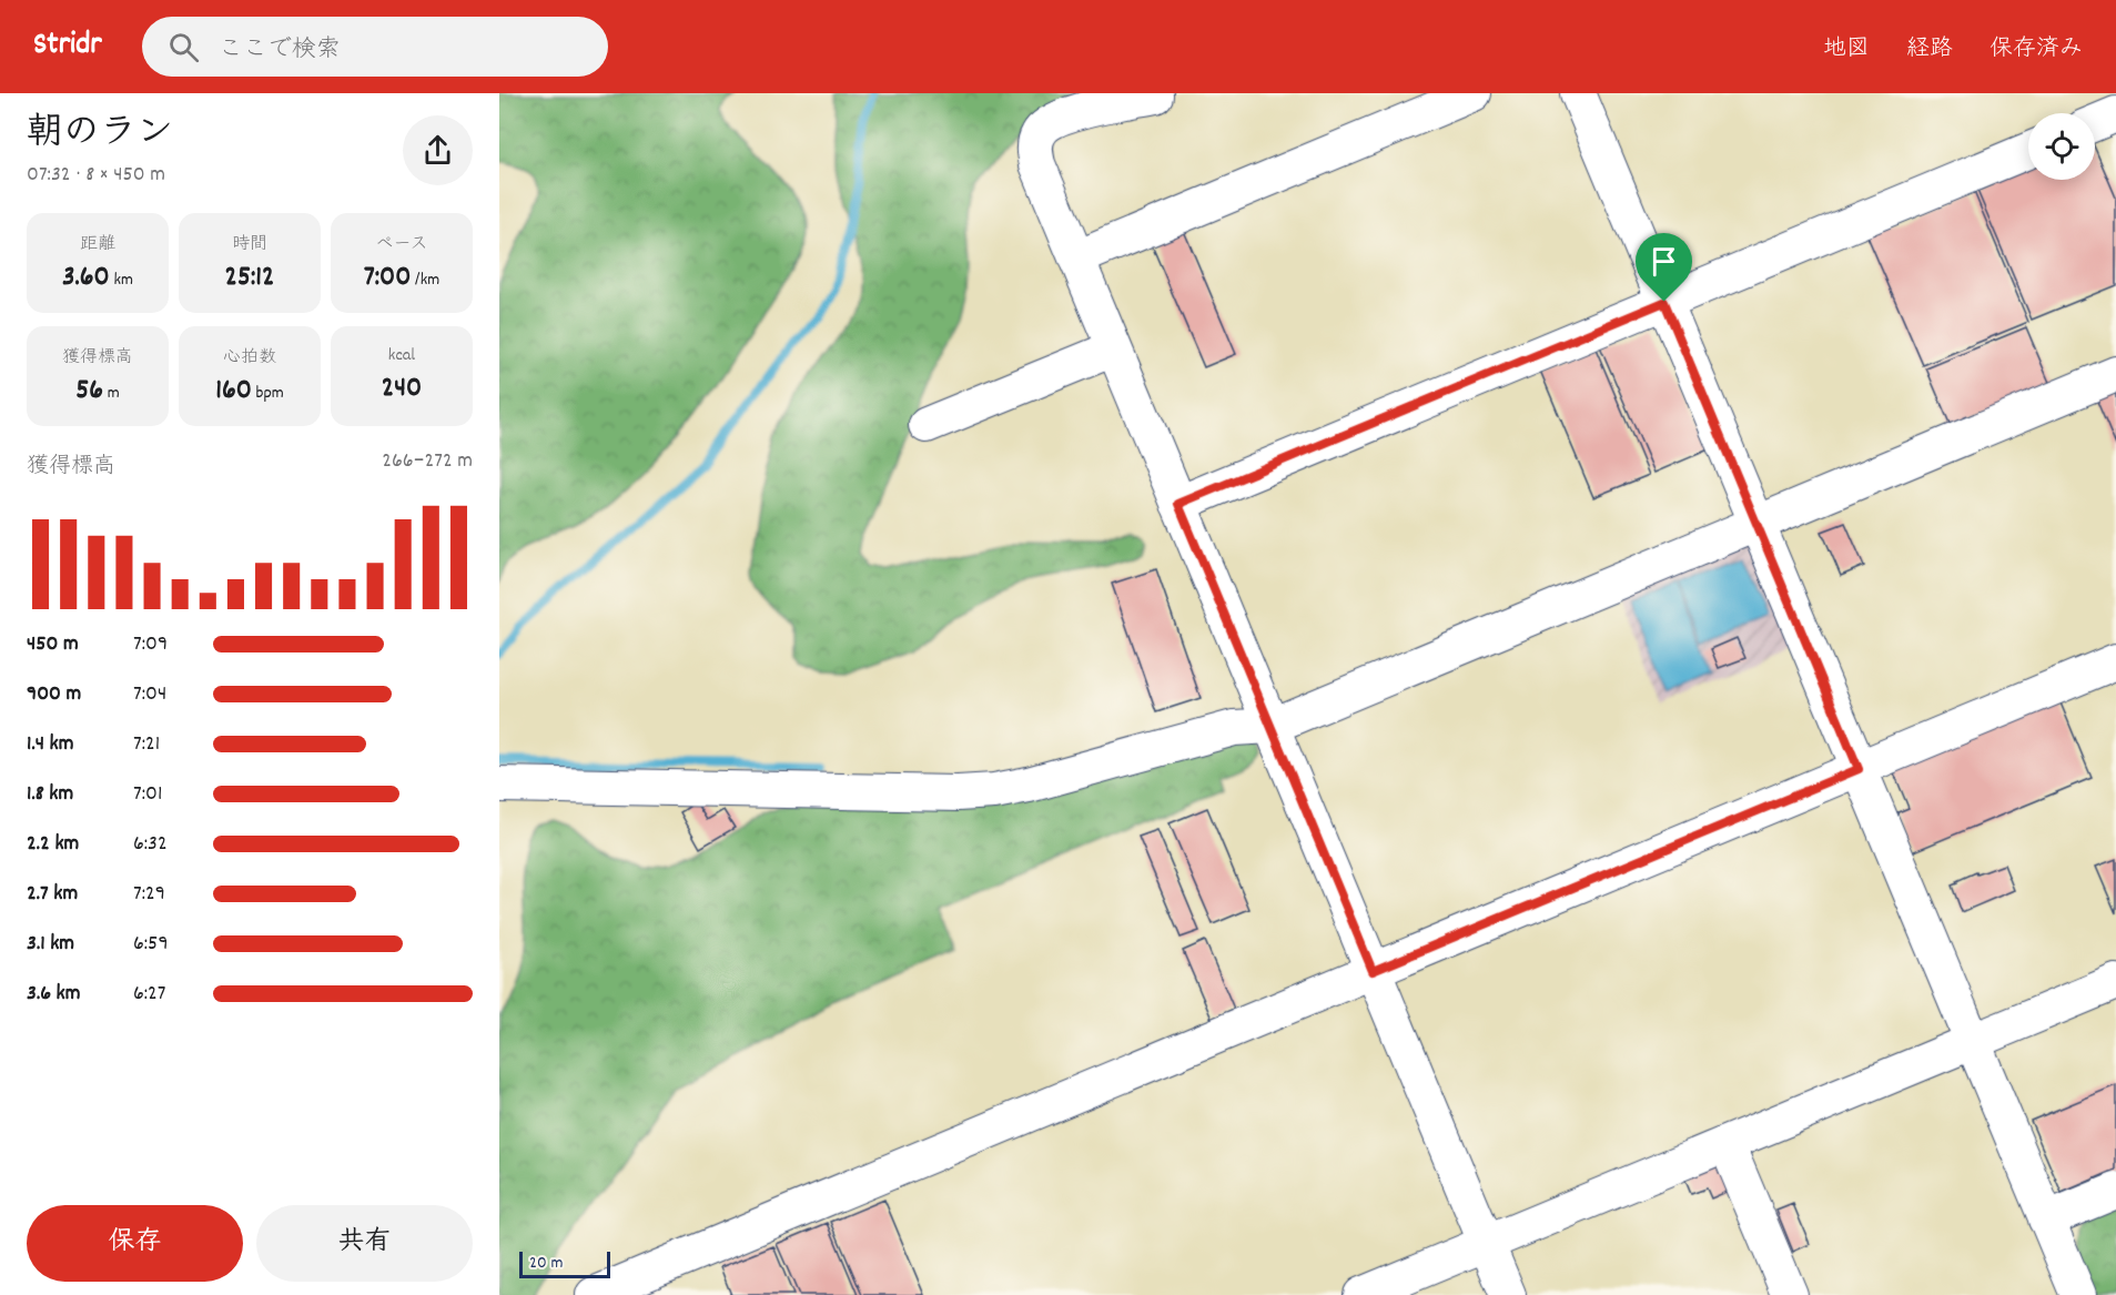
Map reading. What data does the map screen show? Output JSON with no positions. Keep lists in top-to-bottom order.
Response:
{
  "scale_bar": "20 m",
  "page": {
    "header": "Stridr",
    "search": "ここで検索",
    "nav": ["地図", "経路", "保存済み"],
    "heading": ["朝のラン", "07:32 · 8 × 450 m"],
    "stats": [
      ["距離", "3.60 km"],
      ["時間", "25:12"],
      ["ペース", "7:00 /km"],
      ["獲得標高", "56 m"],
      ["心拍数", "160 bpm"],
      ["kcal", "240"]
    ],
    "chart": ["獲得標高", "266–272 m"],
    "list": [
      {
        "name": "450 m",
        "note": "7:09"
      },
      {
        "name": "900 m",
        "note": "7:04"
      },
      {
        "name": "1.4 km",
        "note": "7:21"
      },
      {
        "name": "1.8 km",
        "note": "7:01"
      },
      {
        "name": "2.2 km",
        "note": "6:32"
      },
      {
        "name": "2.7 km",
        "note": "7:29"
      },
      {
        "name": "3.1 km",
        "note": "6:59"
      },
      {
        "name": "3.6 km",
        "note": "6:27"
      }
    ],
    "buttons": ["保存", "共有"],
    "scale": "20 m"
  }
}
